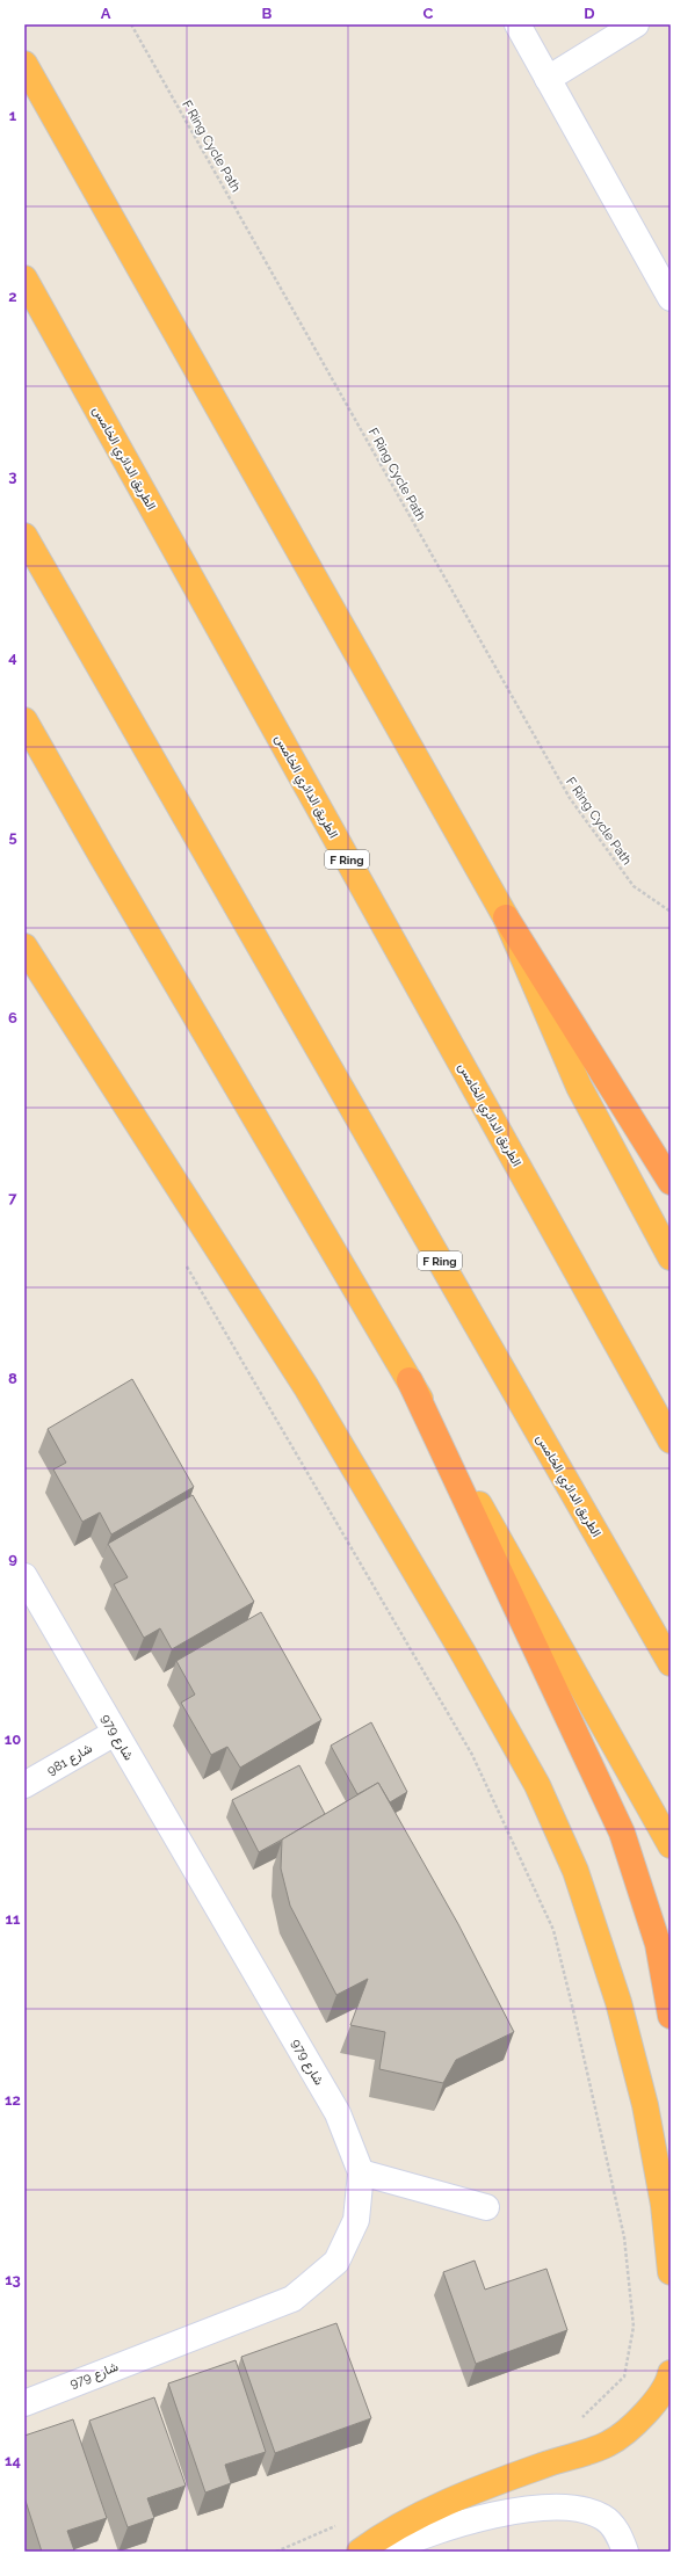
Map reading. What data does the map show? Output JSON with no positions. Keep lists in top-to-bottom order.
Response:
{
  "streets": {
    "highway": ["الطريق الدائري الخامس", "F Ring"],
    "street": ["شارع 979", "شارع 981"],
    "path": ["F Ring Cycle Path"]
  },
  "crossings": [
    ["شارع 979", "شارع 981"]
  ],
  "grid": {
    "columns": [
      "A",
      "B",
      "C",
      "D"
    ],
    "rows": [
      "1",
      "2",
      "3",
      "4",
      "5",
      "6",
      "7",
      "8",
      "9",
      "10",
      "11",
      "12",
      "13",
      "14"
    ]
  }
}
